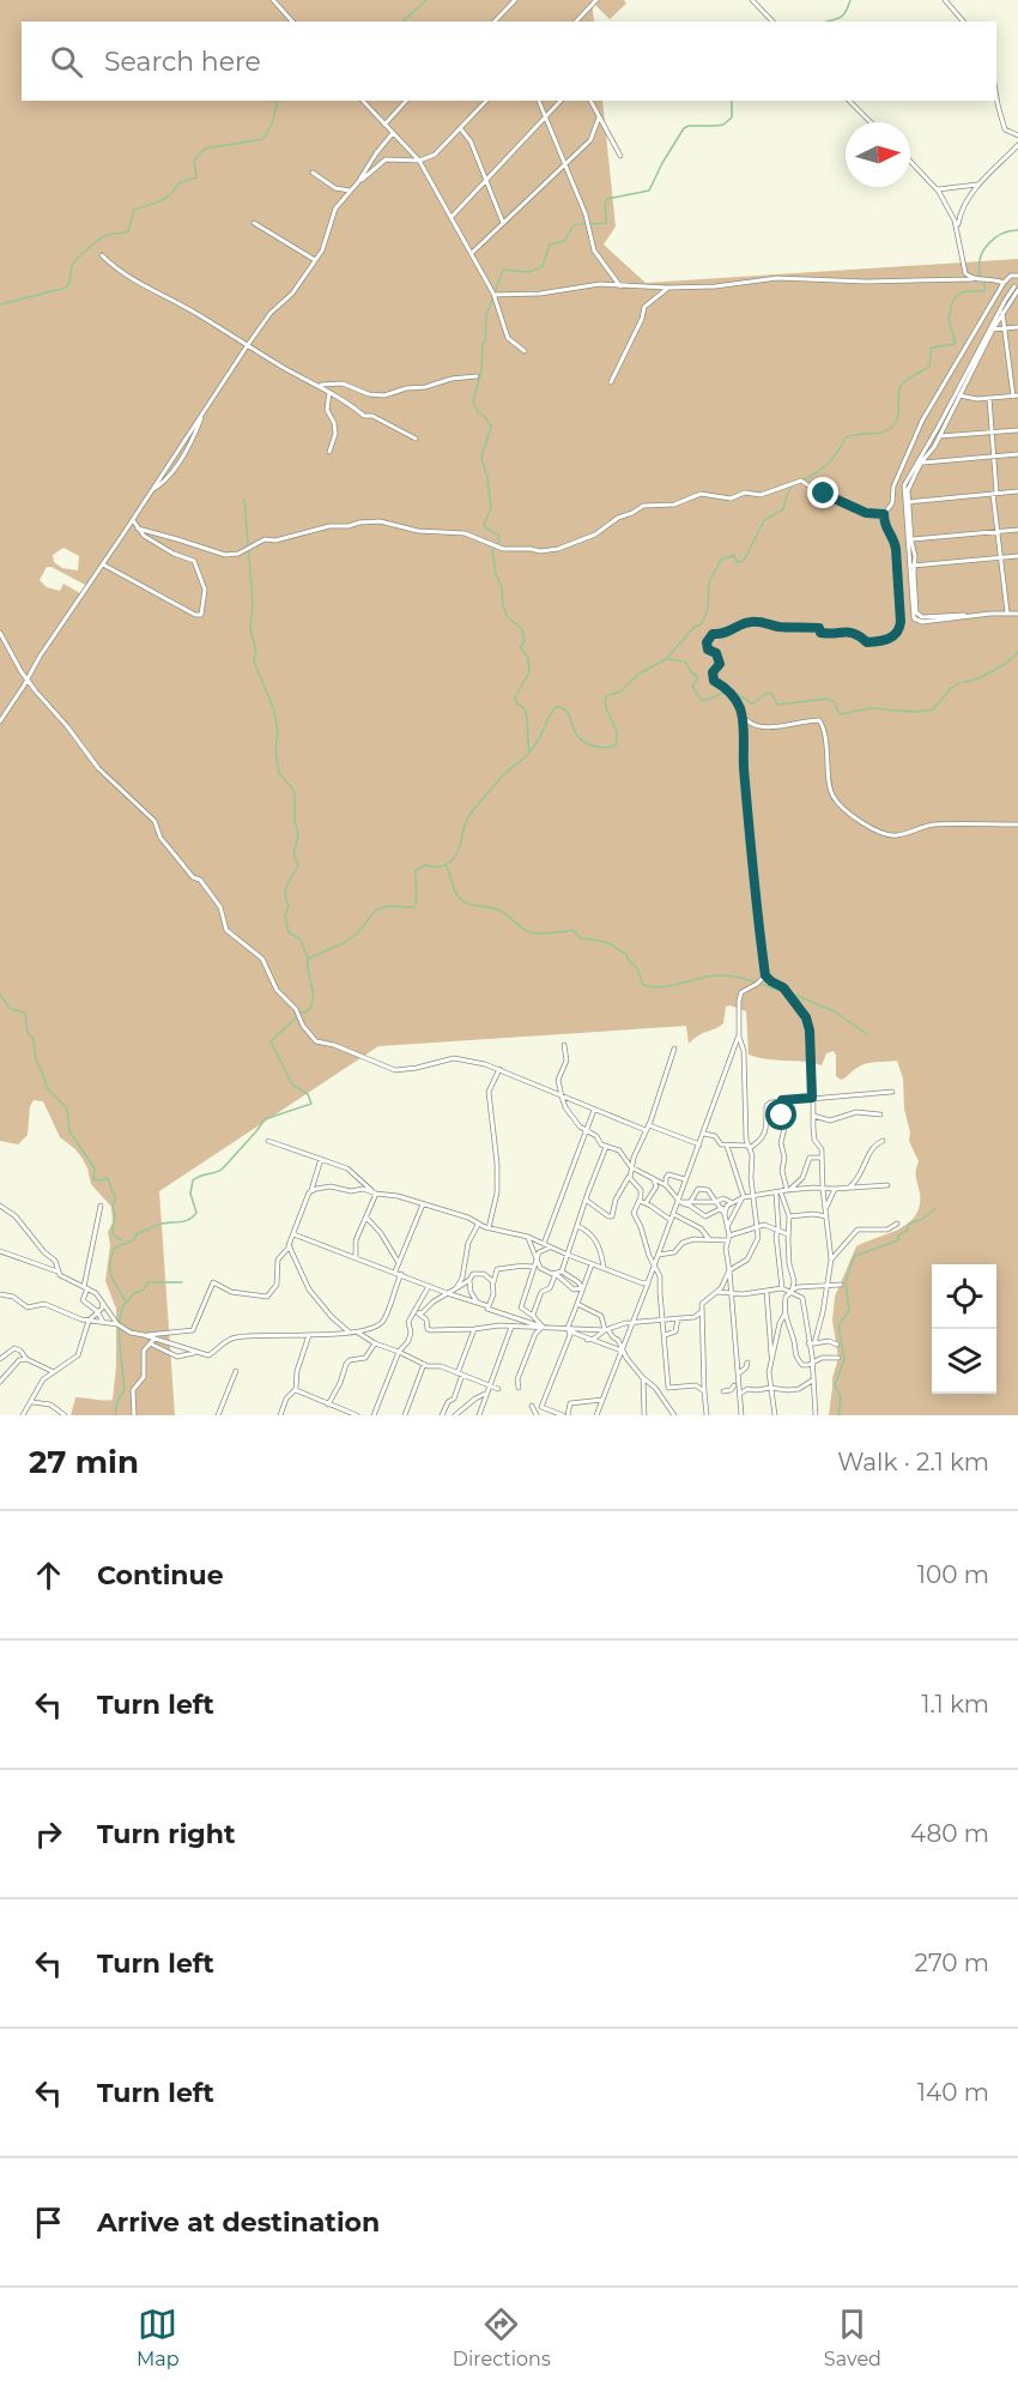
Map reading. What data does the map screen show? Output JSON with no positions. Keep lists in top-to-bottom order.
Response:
{
  "north": "right",
  "page": {
    "search": "Search here",
    "heading": ["27 min", "Walk · 2.1 km"],
    "list": [
      ["Continue", "100 m"],
      ["Turn left", "1.1 km"],
      ["Turn right", "480 m"],
      ["Turn left", "270 m"],
      ["Turn left", "140 m"],
      "Arrive at destination"
    ],
    "nav": ["Map", "Directions", "Saved"]
  }
}
